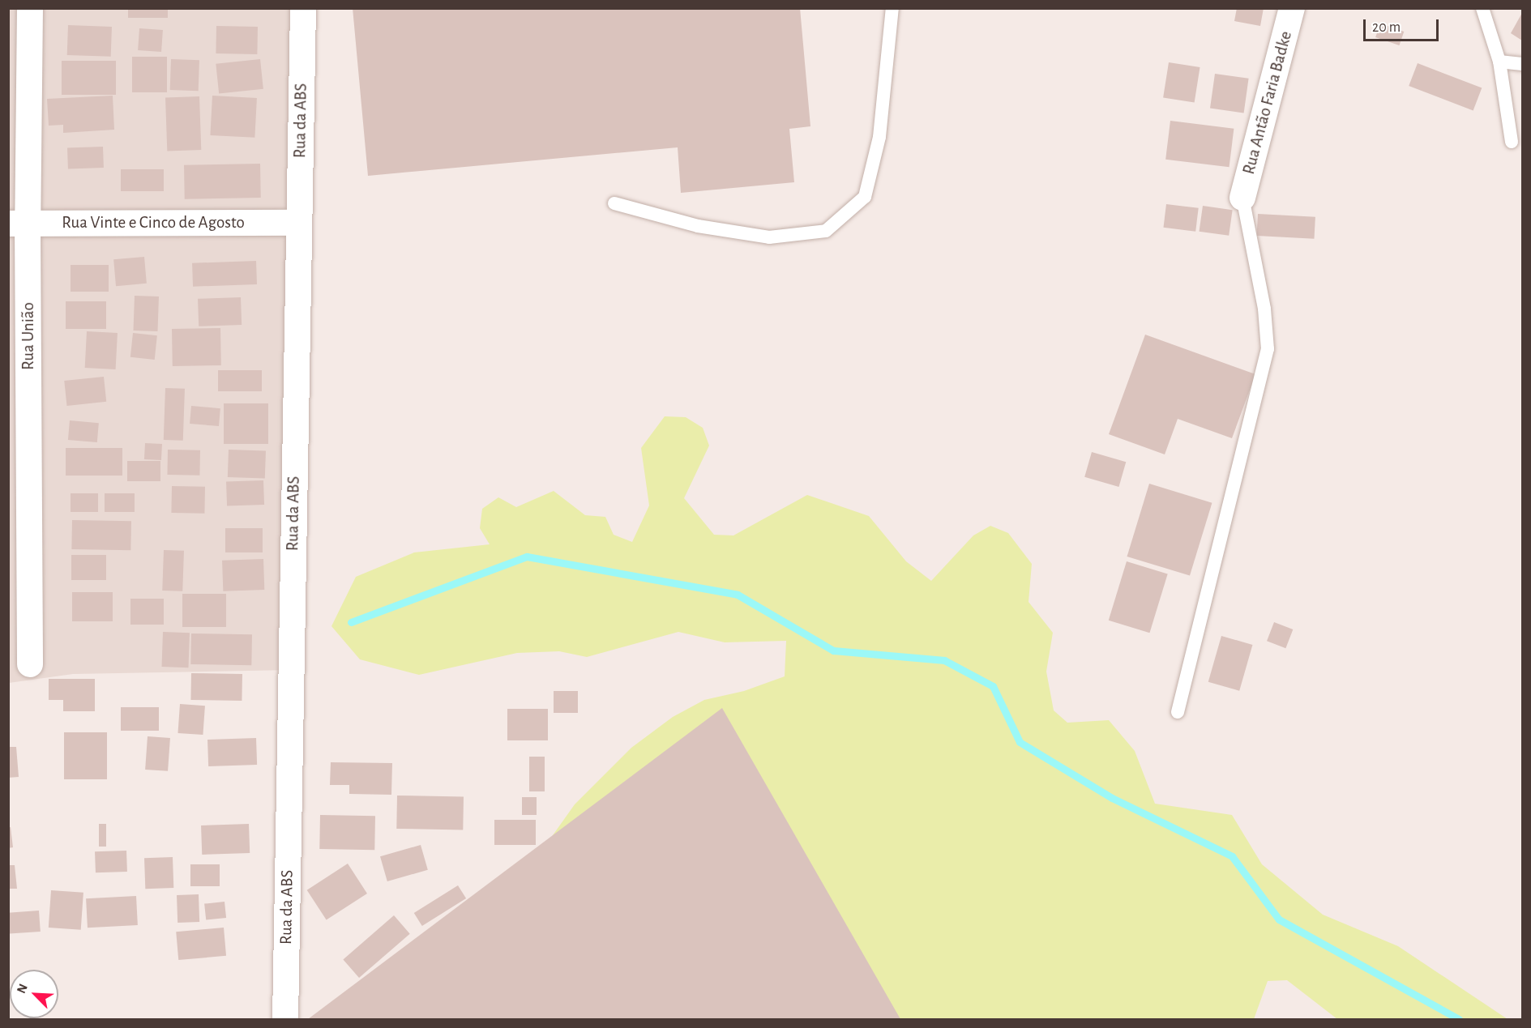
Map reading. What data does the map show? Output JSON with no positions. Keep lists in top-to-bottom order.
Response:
{
  "streets": {
    "street": [
      "Rua Antão Faria Badke",
      "Rua da ABS",
      "Rua Vinte e Cinco de Agosto",
      "Rua União"
    ]
  },
  "crossings": [
    ["Rua da ABS", "Rua Vinte e Cinco de Agosto"],
    ["Rua Vinte e Cinco de Agosto", "Rua União"]
  ],
  "scale_bar": "20 m",
  "north": "top left"
}
